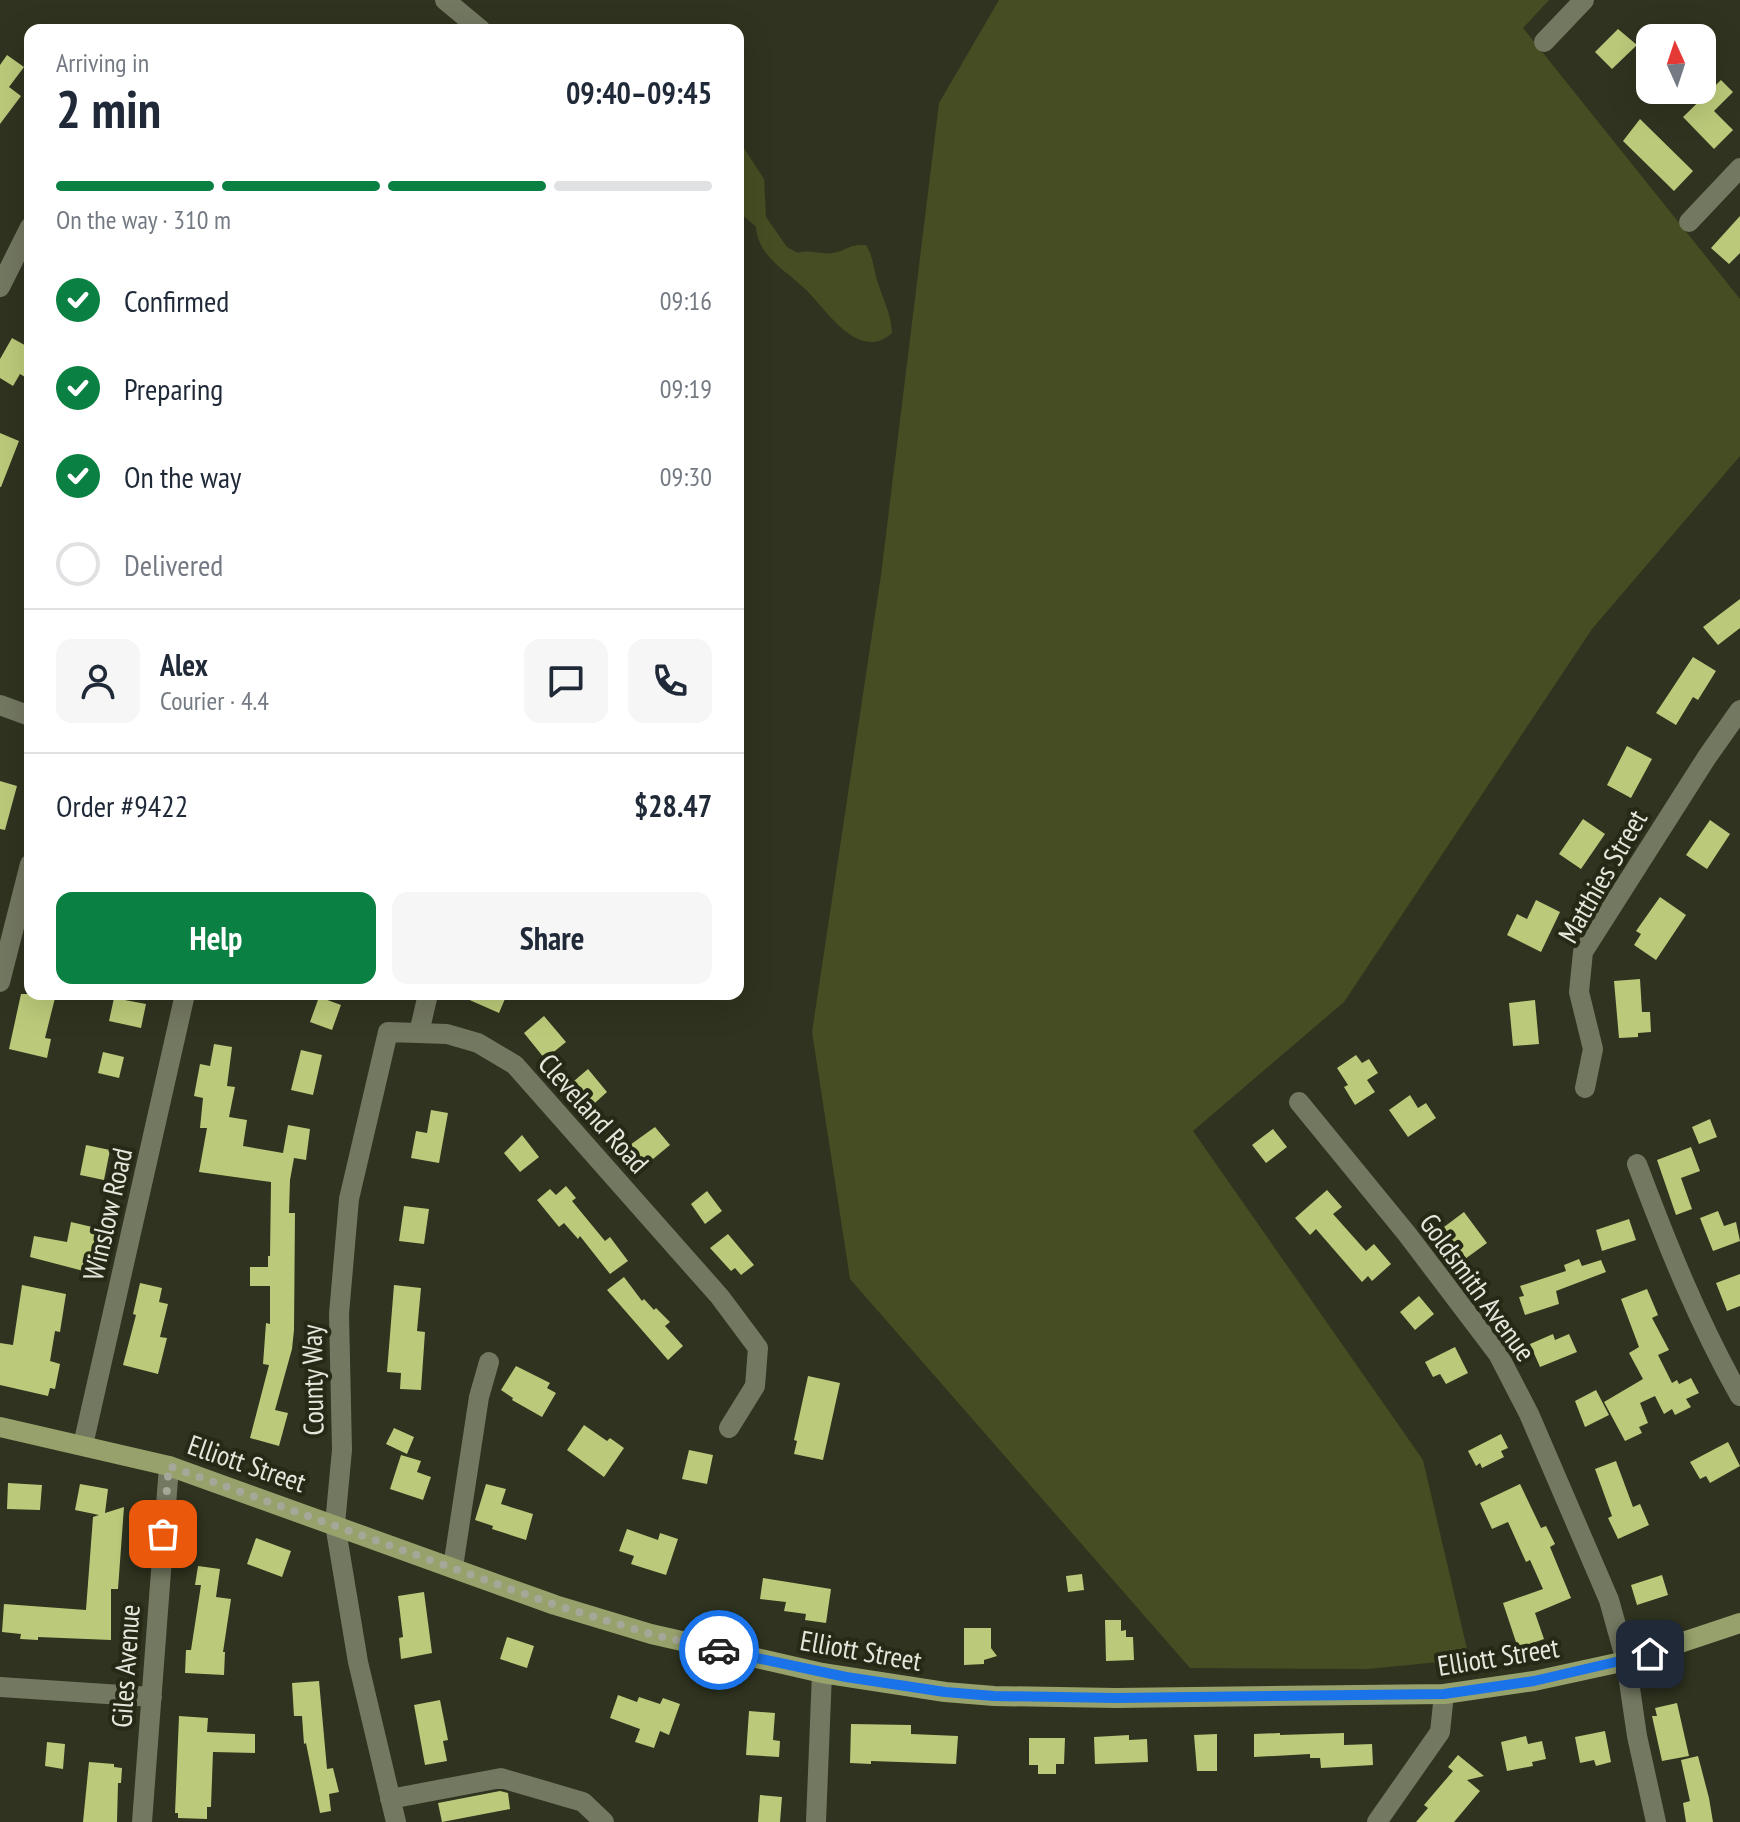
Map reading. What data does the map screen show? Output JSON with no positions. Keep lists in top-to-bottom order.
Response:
{
  "streets": {
    "main road": ["Elliott Street"],
    "street": [
      "Matthies Street",
      "Cleveland Road",
      "Winslow Road",
      "Goldsmith Avenue",
      "County Way",
      "Giles Avenue"
    ]
  },
  "crossings": [
    ["Cleveland Road", "County Way"],
    ["Winslow Road", "Elliott Street"],
    ["Goldsmith Avenue", "Elliott Street"],
    ["County Way", "Elliott Street"],
    ["Elliott Street", "Giles Avenue"]
  ],
  "north": "top",
  "page": {
    "heading": ["2 min", "Arriving in", "09:40–09:45"],
    "panel": [
      "Alex",
      "Courier · 4.4",
      "Order #9422",
      "$28.47"
    ],
    "bar": "On the way · 310 m",
    "list": [
      ["Confirmed", "09:16"],
      ["Preparing", "09:19"],
      ["On the way", "09:30"],
      "Delivered"
    ],
    "buttons": ["Help", "Share"]
  }
}
